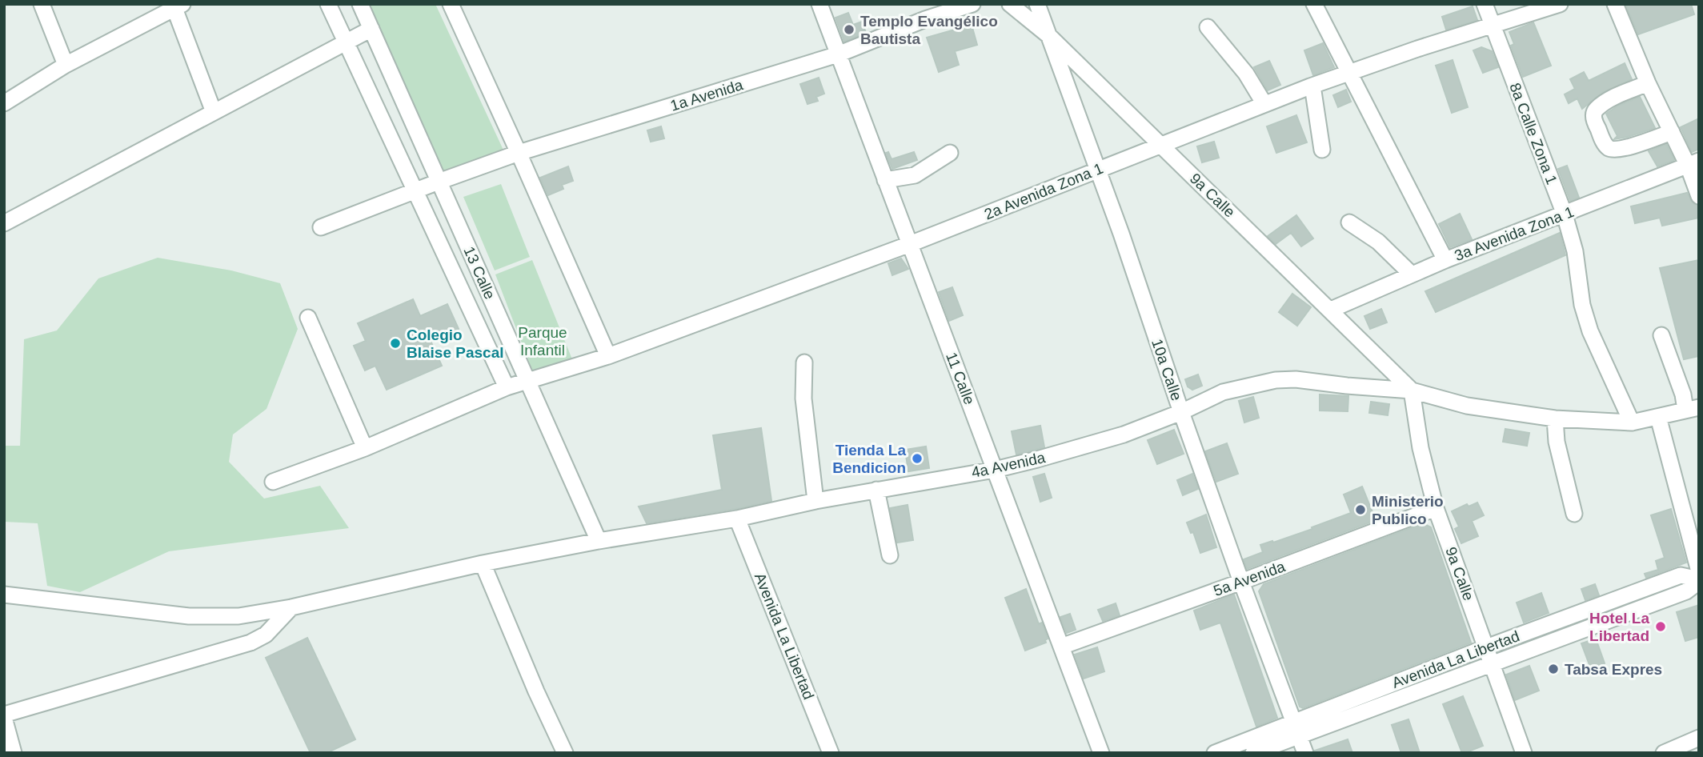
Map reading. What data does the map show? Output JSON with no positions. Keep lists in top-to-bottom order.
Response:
{
  "streets": {
    "street": [
      "1a Avenida",
      "8a Calle Zona 1",
      "2a Avenida Zona 1",
      "9a Calle",
      "3a Avenida Zona 1",
      "13 Calle",
      "10a Calle",
      "11 Calle",
      "4a Avenida",
      "5a Avenida",
      "Avenida La Libertad"
    ]
  },
  "crossings": [
    ["1a Avenida", "13 Calle"],
    ["1a Avenida", "11 Calle"],
    ["8a Calle Zona 1", "2a Avenida Zona 1"],
    ["8a Calle Zona 1", "3a Avenida Zona 1"],
    ["2a Avenida Zona 1", "9a Calle"],
    ["2a Avenida Zona 1", "13 Calle"],
    ["2a Avenida Zona 1", "10a Calle"],
    ["2a Avenida Zona 1", "11 Calle"],
    ["9a Calle", "3a Avenida Zona 1"],
    ["9a Calle", "10a Calle"],
    ["9a Calle", "4a Avenida"],
    ["9a Calle", "5a Avenida"],
    ["9a Calle", "Avenida La Libertad"],
    ["13 Calle", "4a Avenida"],
    ["10a Calle", "4a Avenida"],
    ["10a Calle", "5a Avenida"],
    ["10a Calle", "Avenida La Libertad"],
    ["11 Calle", "4a Avenida"],
    ["11 Calle", "5a Avenida"],
    ["4a Avenida", "Avenida La Libertad"]
  ],
  "parks": ["Parque Infantil"],
  "places": [
    "Templo Evangélico Bautista",
    "Colegio Blaise Pascal",
    "Tienda La Bendicion",
    "Ministerio Publico",
    "Hotel La Libertad",
    "Tabsa Expres"
  ]
}
